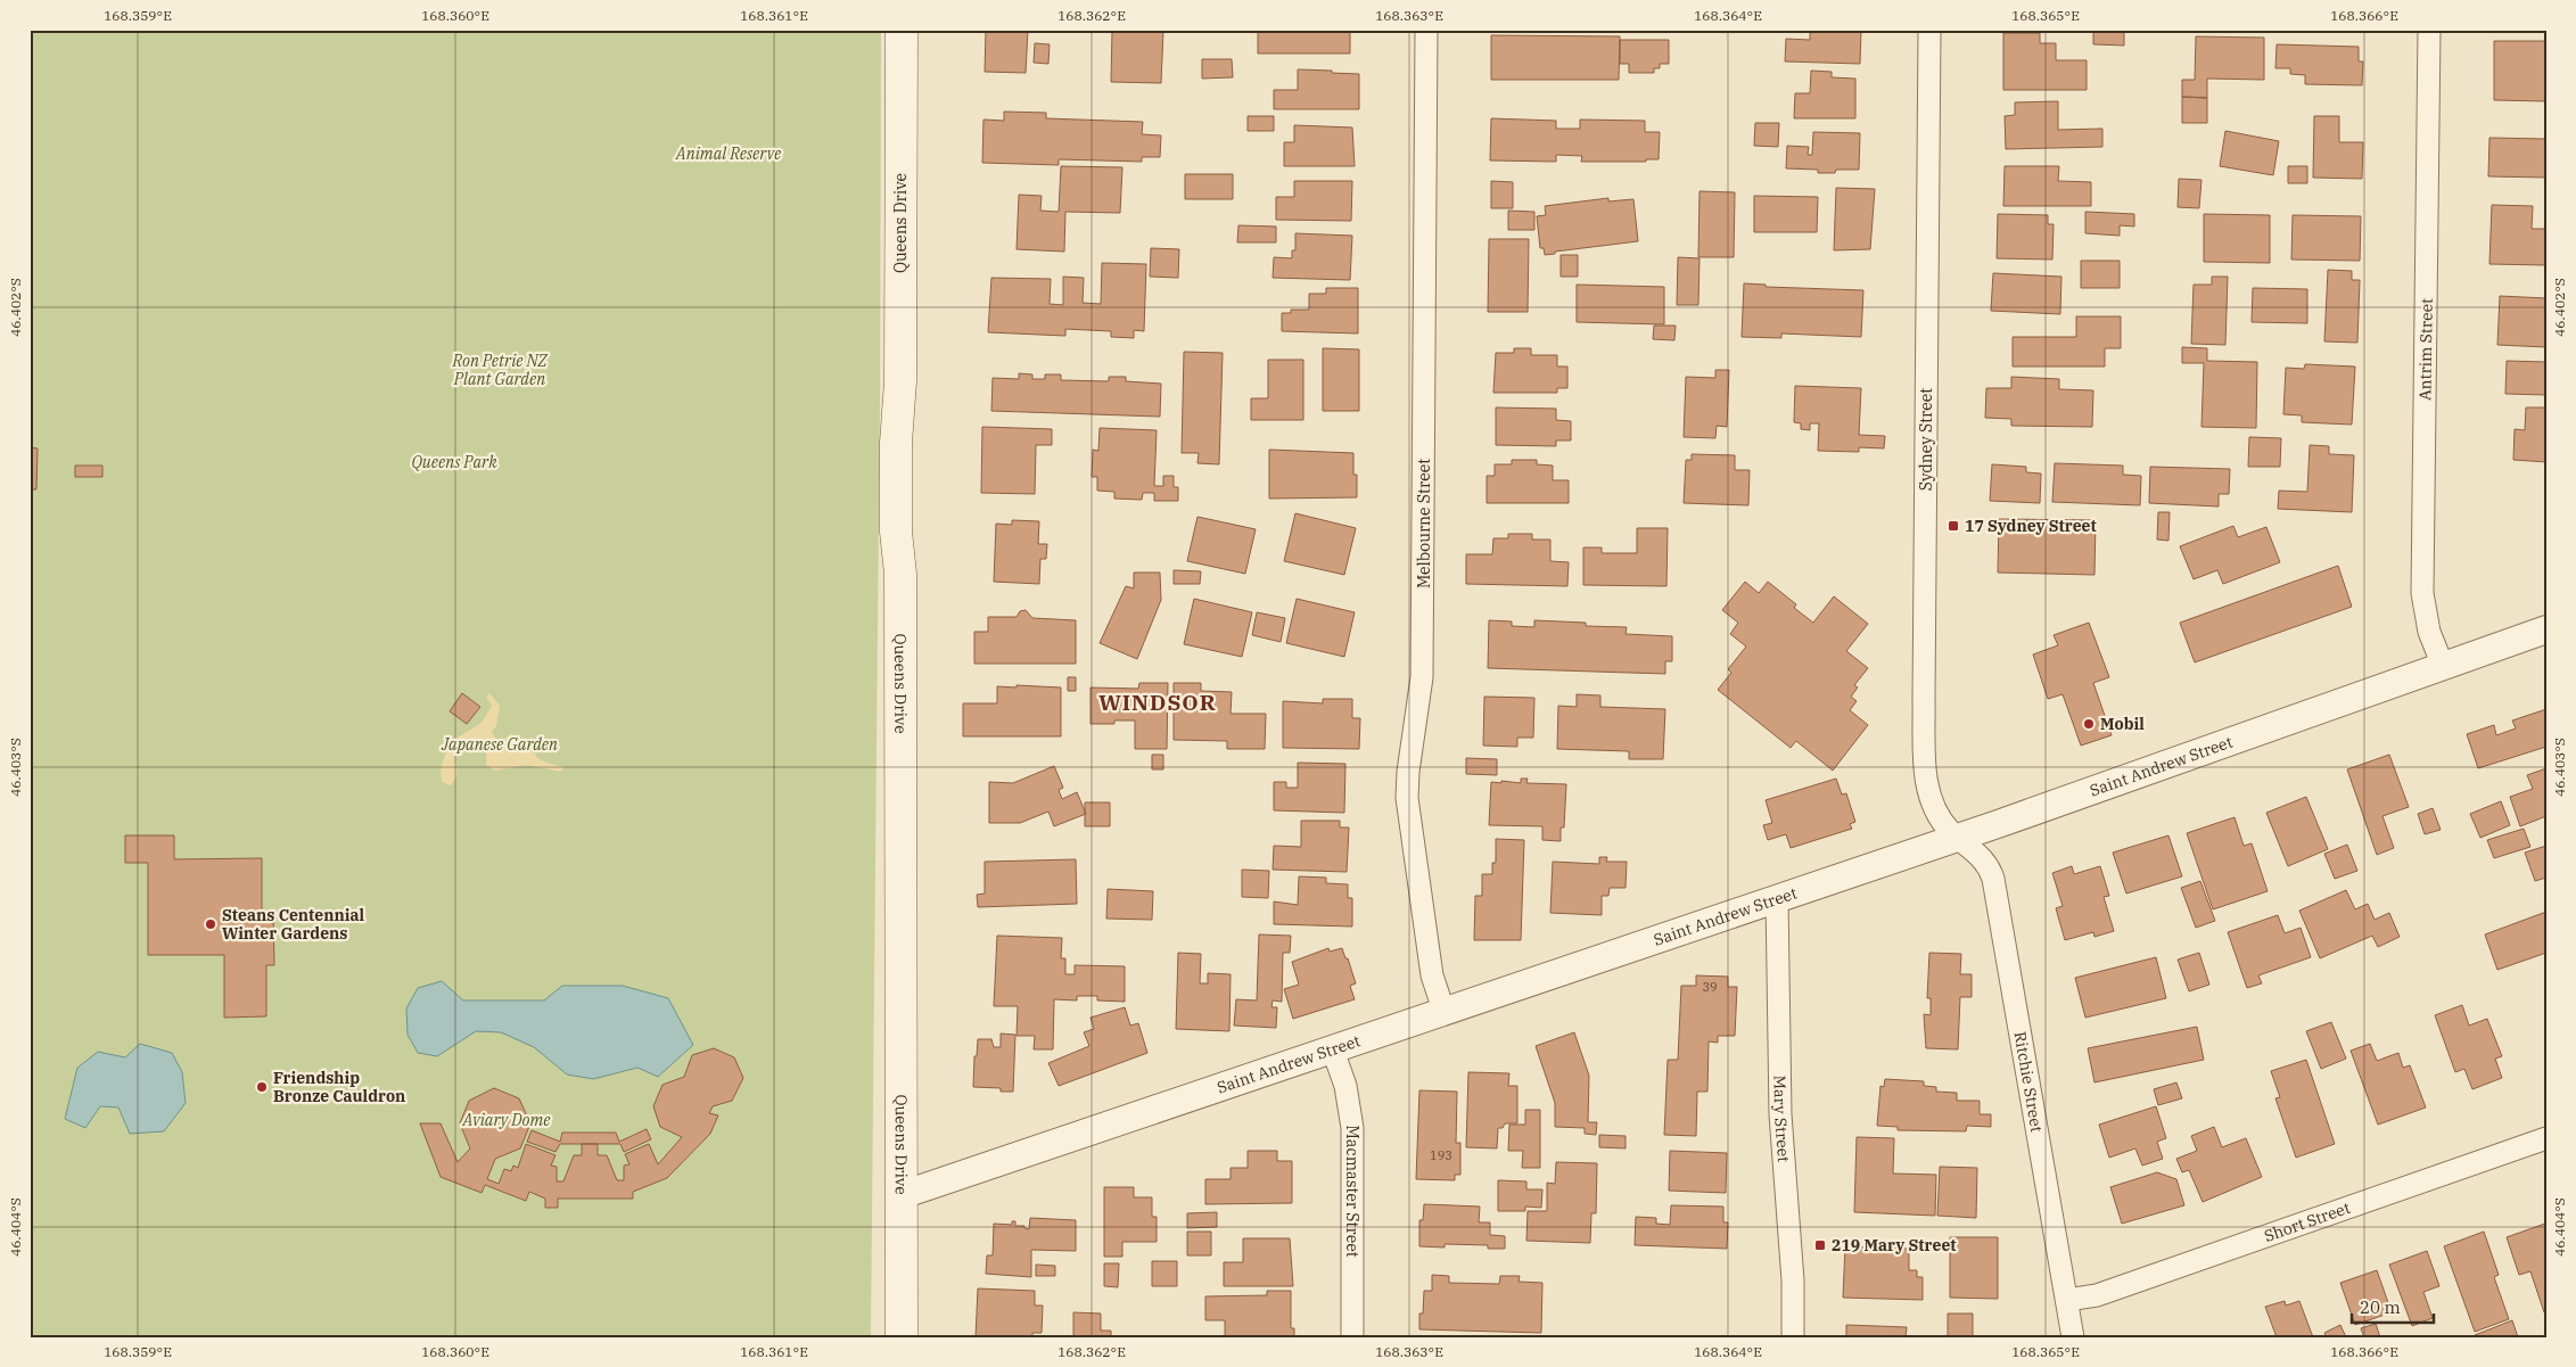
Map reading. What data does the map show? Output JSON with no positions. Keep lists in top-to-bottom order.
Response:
{
  "streets": {
    "main road": ["Queens Drive"],
    "street": [
      "Antrim Street",
      "Sydney Street",
      "Melbourne Street",
      "Saint Andrew Street",
      "Ritchie Street",
      "Mary Street",
      "Macmaster Street",
      "Short Street"
    ]
  },
  "crossings": [
    ["Queens Drive", "Saint Andrew Street"],
    ["Antrim Street", "Saint Andrew Street"],
    ["Sydney Street", "Saint Andrew Street"],
    ["Sydney Street", "Ritchie Street"],
    ["Melbourne Street", "Saint Andrew Street"],
    ["Saint Andrew Street", "Ritchie Street"],
    ["Saint Andrew Street", "Mary Street"],
    ["Saint Andrew Street", "Macmaster Street"],
    ["Ritchie Street", "Short Street"]
  ],
  "districts": ["WINDSOR"],
  "parks": [
    "Animal Reserve",
    "Ron Petrie NZ Plant Garden",
    "Queens Park",
    "Japanese Garden",
    "Aviary Dome"
  ],
  "places": {
    "transit": ["17 Sydney Street", "219 Mary Street"],
    "other": ["Mobil", "Steans Centennial Winter Gardens", "Friendship Bronze Cauldron"]
  },
  "house_numbers": ["39", "193"],
  "scale_bar": "20 m",
  "coordinates": [
    "168.359°E",
    "168.360°E",
    "168.361°E",
    "168.362°E",
    "168.363°E",
    "168.364°E",
    "168.365°E",
    "168.366°E",
    "46.402°S",
    "46.403°S",
    "46.404°S"
  ]
}
